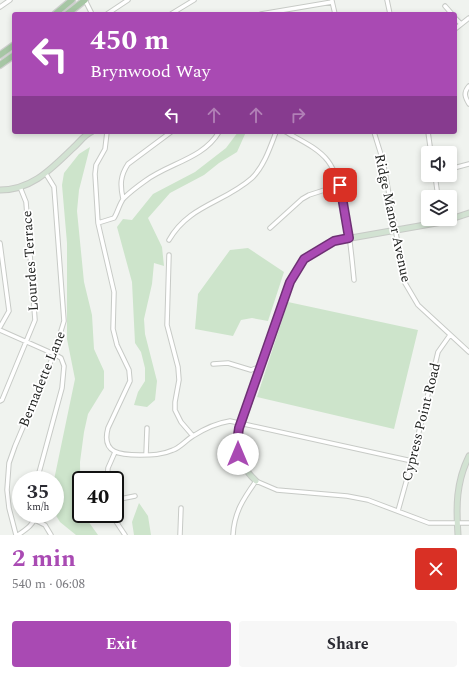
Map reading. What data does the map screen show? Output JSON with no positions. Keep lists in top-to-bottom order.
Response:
{
  "streets": {
    "street": [
      "Ridge Manor Avenue",
      "Lourdes Terrace",
      "Bernadette Lane",
      "Cypress Point Road"
    ]
  },
  "crossings": [
    ["Ridge Manor Avenue", "Cypress Point Road"]
  ],
  "page": {
    "turn": ["450 m", "Brynwood Way"],
    "speed": "35 km/h",
    "limit": "40",
    "heading": ["2 min", "540 m · 06:08"],
    "buttons": ["Exit", "Share"]
  }
}
